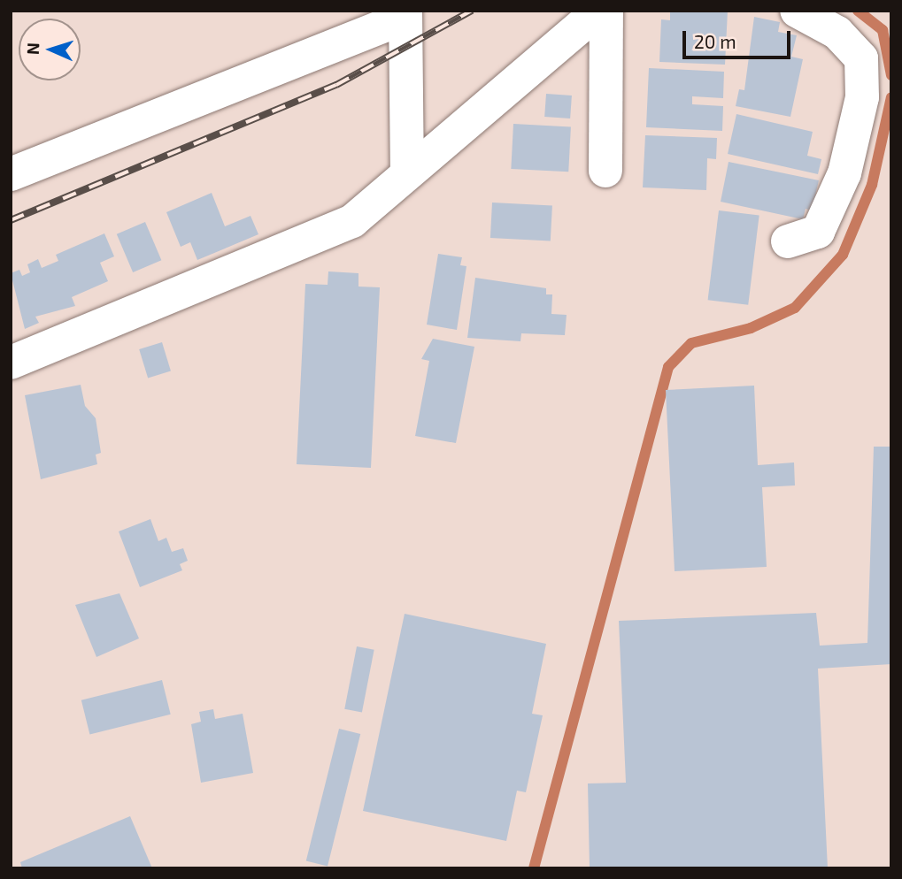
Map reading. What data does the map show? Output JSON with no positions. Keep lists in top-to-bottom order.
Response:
{
  "scale_bar": "20 m",
  "north": "left"
}
